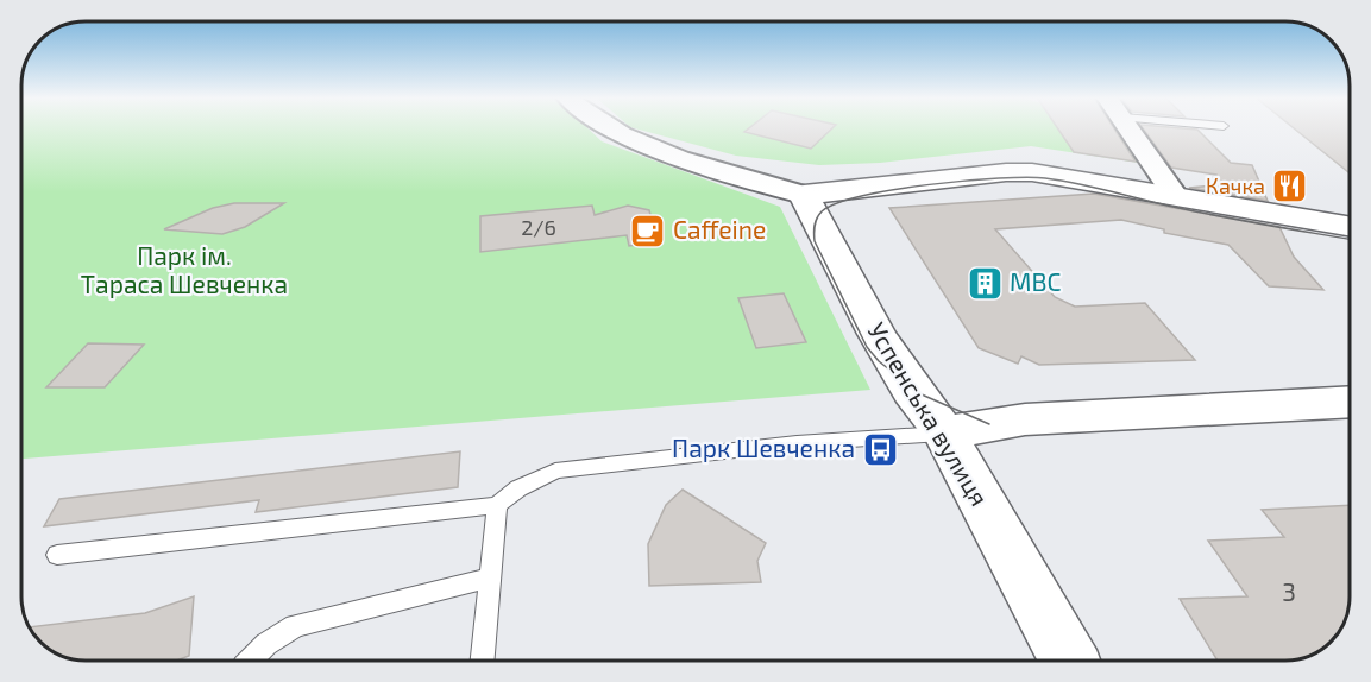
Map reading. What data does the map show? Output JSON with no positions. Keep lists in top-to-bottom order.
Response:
{
  "streets": {
    "street": ["Успенська вулиця"]
  },
  "parks": ["Парк ім. Тараса Шевченка"],
  "places": {
    "restaurant": ["Качка"],
    "cafe": ["Caffeine"],
    "building": ["МВС"],
    "bus stop": ["Парк Шевченка"]
  },
  "house_numbers": ["2/6", "3"]
}
